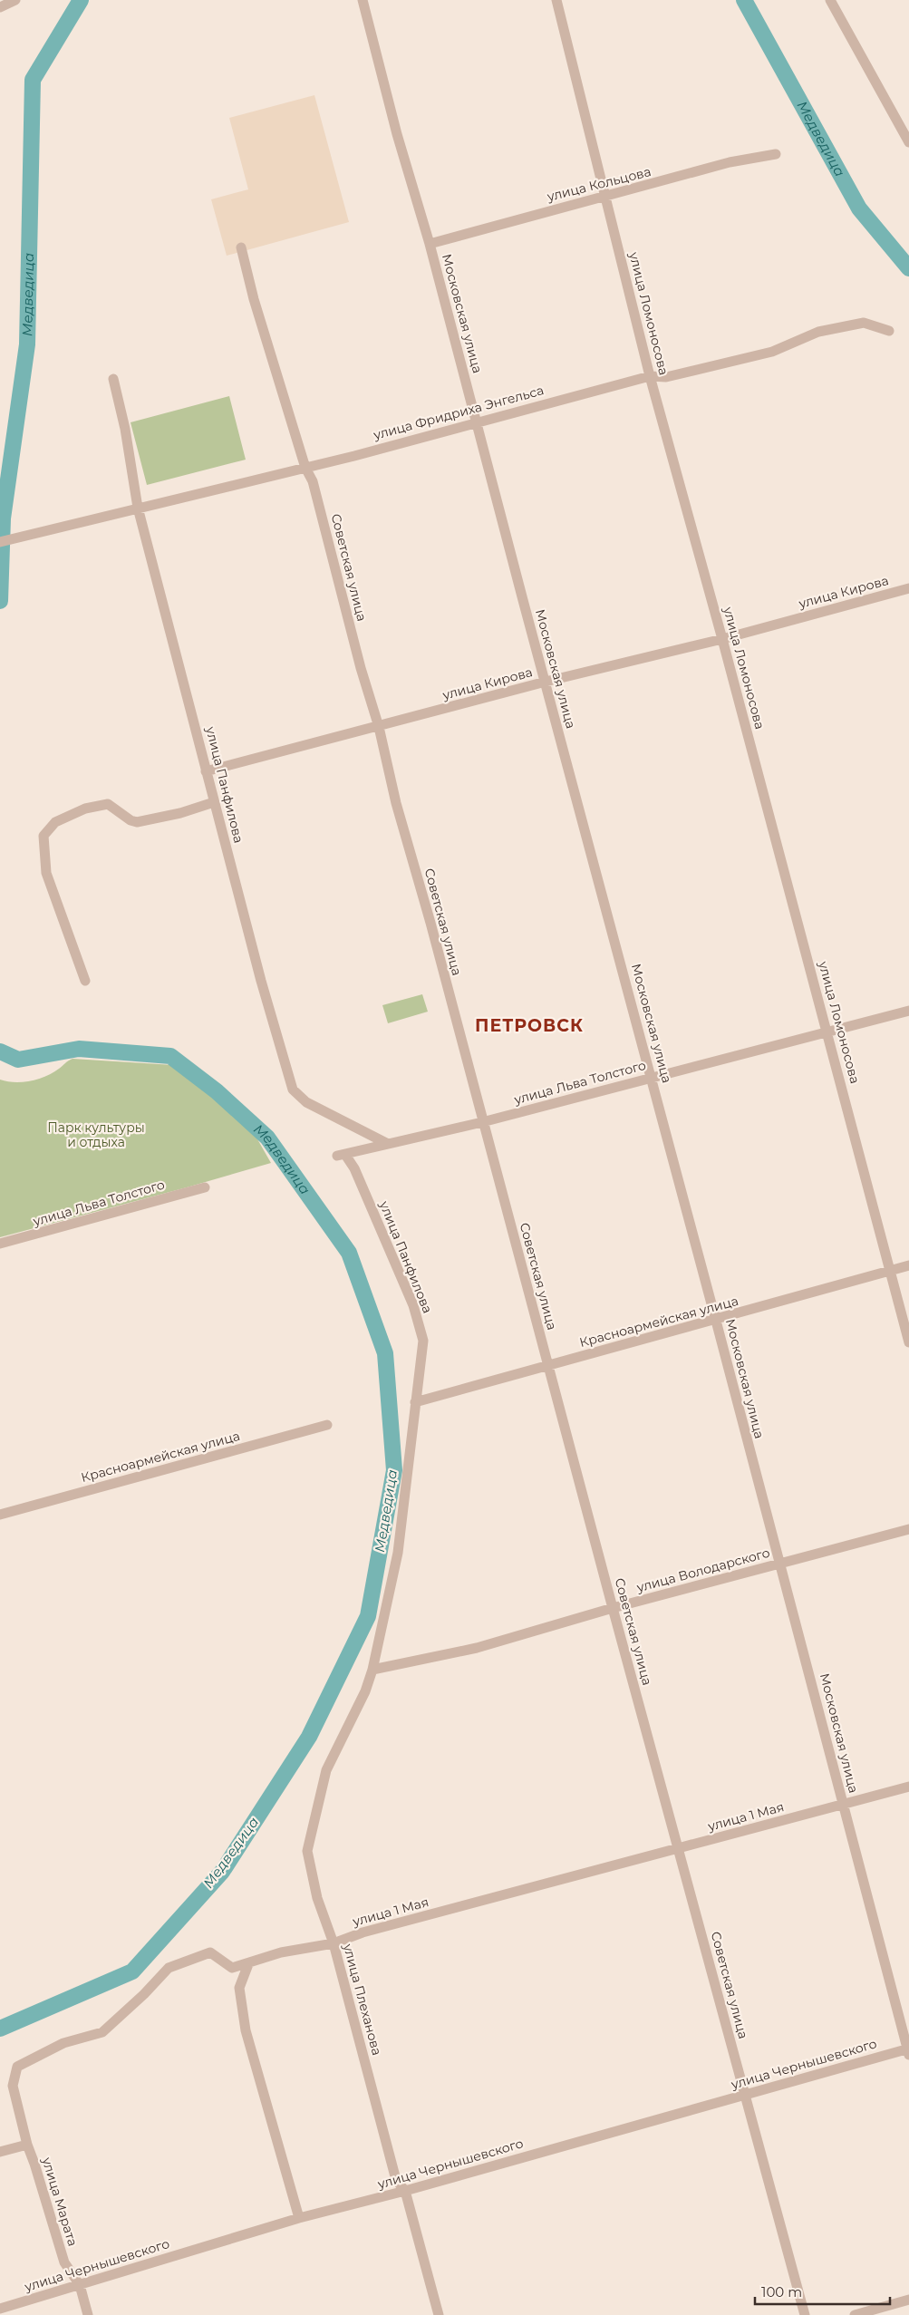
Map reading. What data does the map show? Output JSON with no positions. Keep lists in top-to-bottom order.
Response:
{
  "streets": {
    "street": [
      "улица Кольцова",
      "Московская улица",
      "улица Ломоносова",
      "улица Фридриха Энгельса",
      "Советская улица",
      "улица Кирова",
      "улица Панфилова",
      "улица Льва Толстого",
      "Красноармейская улица",
      "улица Володарского",
      "улица 1 Мая",
      "улица Плеханова",
      "улица Чернышевского",
      "улица Марата"
    ]
  },
  "crossings": [
    ["улица Кольцова", "Московская улица"],
    ["улица Кольцова", "улица Ломоносова"],
    ["Московская улица", "улица Фридриха Энгельса"],
    ["Московская улица", "улица Кирова"],
    ["Московская улица", "улица Льва Толстого"],
    ["Московская улица", "Красноармейская улица"],
    ["Московская улица", "улица Володарского"],
    ["Московская улица", "улица 1 Мая"],
    ["Московская улица", "улица Чернышевского"],
    ["улица Ломоносова", "улица Фридриха Энгельса"],
    ["улица Ломоносова", "улица Кирова"],
    ["улица Ломоносова", "улица Льва Толстого"],
    ["улица Ломоносова", "Красноармейская улица"],
    ["улица Фридриха Энгельса", "Советская улица"],
    ["улица Фридриха Энгельса", "улица Панфилова"],
    ["Советская улица", "улица Кирова"],
    ["Советская улица", "улица Льва Толстого"],
    ["Советская улица", "Красноармейская улица"],
    ["Советская улица", "улица Володарского"],
    ["Советская улица", "улица 1 Мая"],
    ["Советская улица", "улица Чернышевского"],
    ["улица Кирова", "улица Панфилова"],
    ["улица Панфилова", "улица Льва Толстого"],
    ["улица Панфилова", "Красноармейская улица"],
    ["улица Панфилова", "улица Володарского"],
    ["улица Панфилова", "улица Плеханова"],
    ["улица Володарского", "улица Плеханова"],
    ["улица 1 Мая", "улица Плеханова"],
    ["улица 1 Мая", "улица Марата"],
    ["улица Плеханова", "улица Чернышевского"],
    ["улица Чернышевского", "улица Марата"]
  ],
  "districts": ["ПЕТРОВСК"],
  "water": ["Медведица"],
  "parks": ["Парк культуры и отдыха"],
  "scale_bar": "100 m"
}
